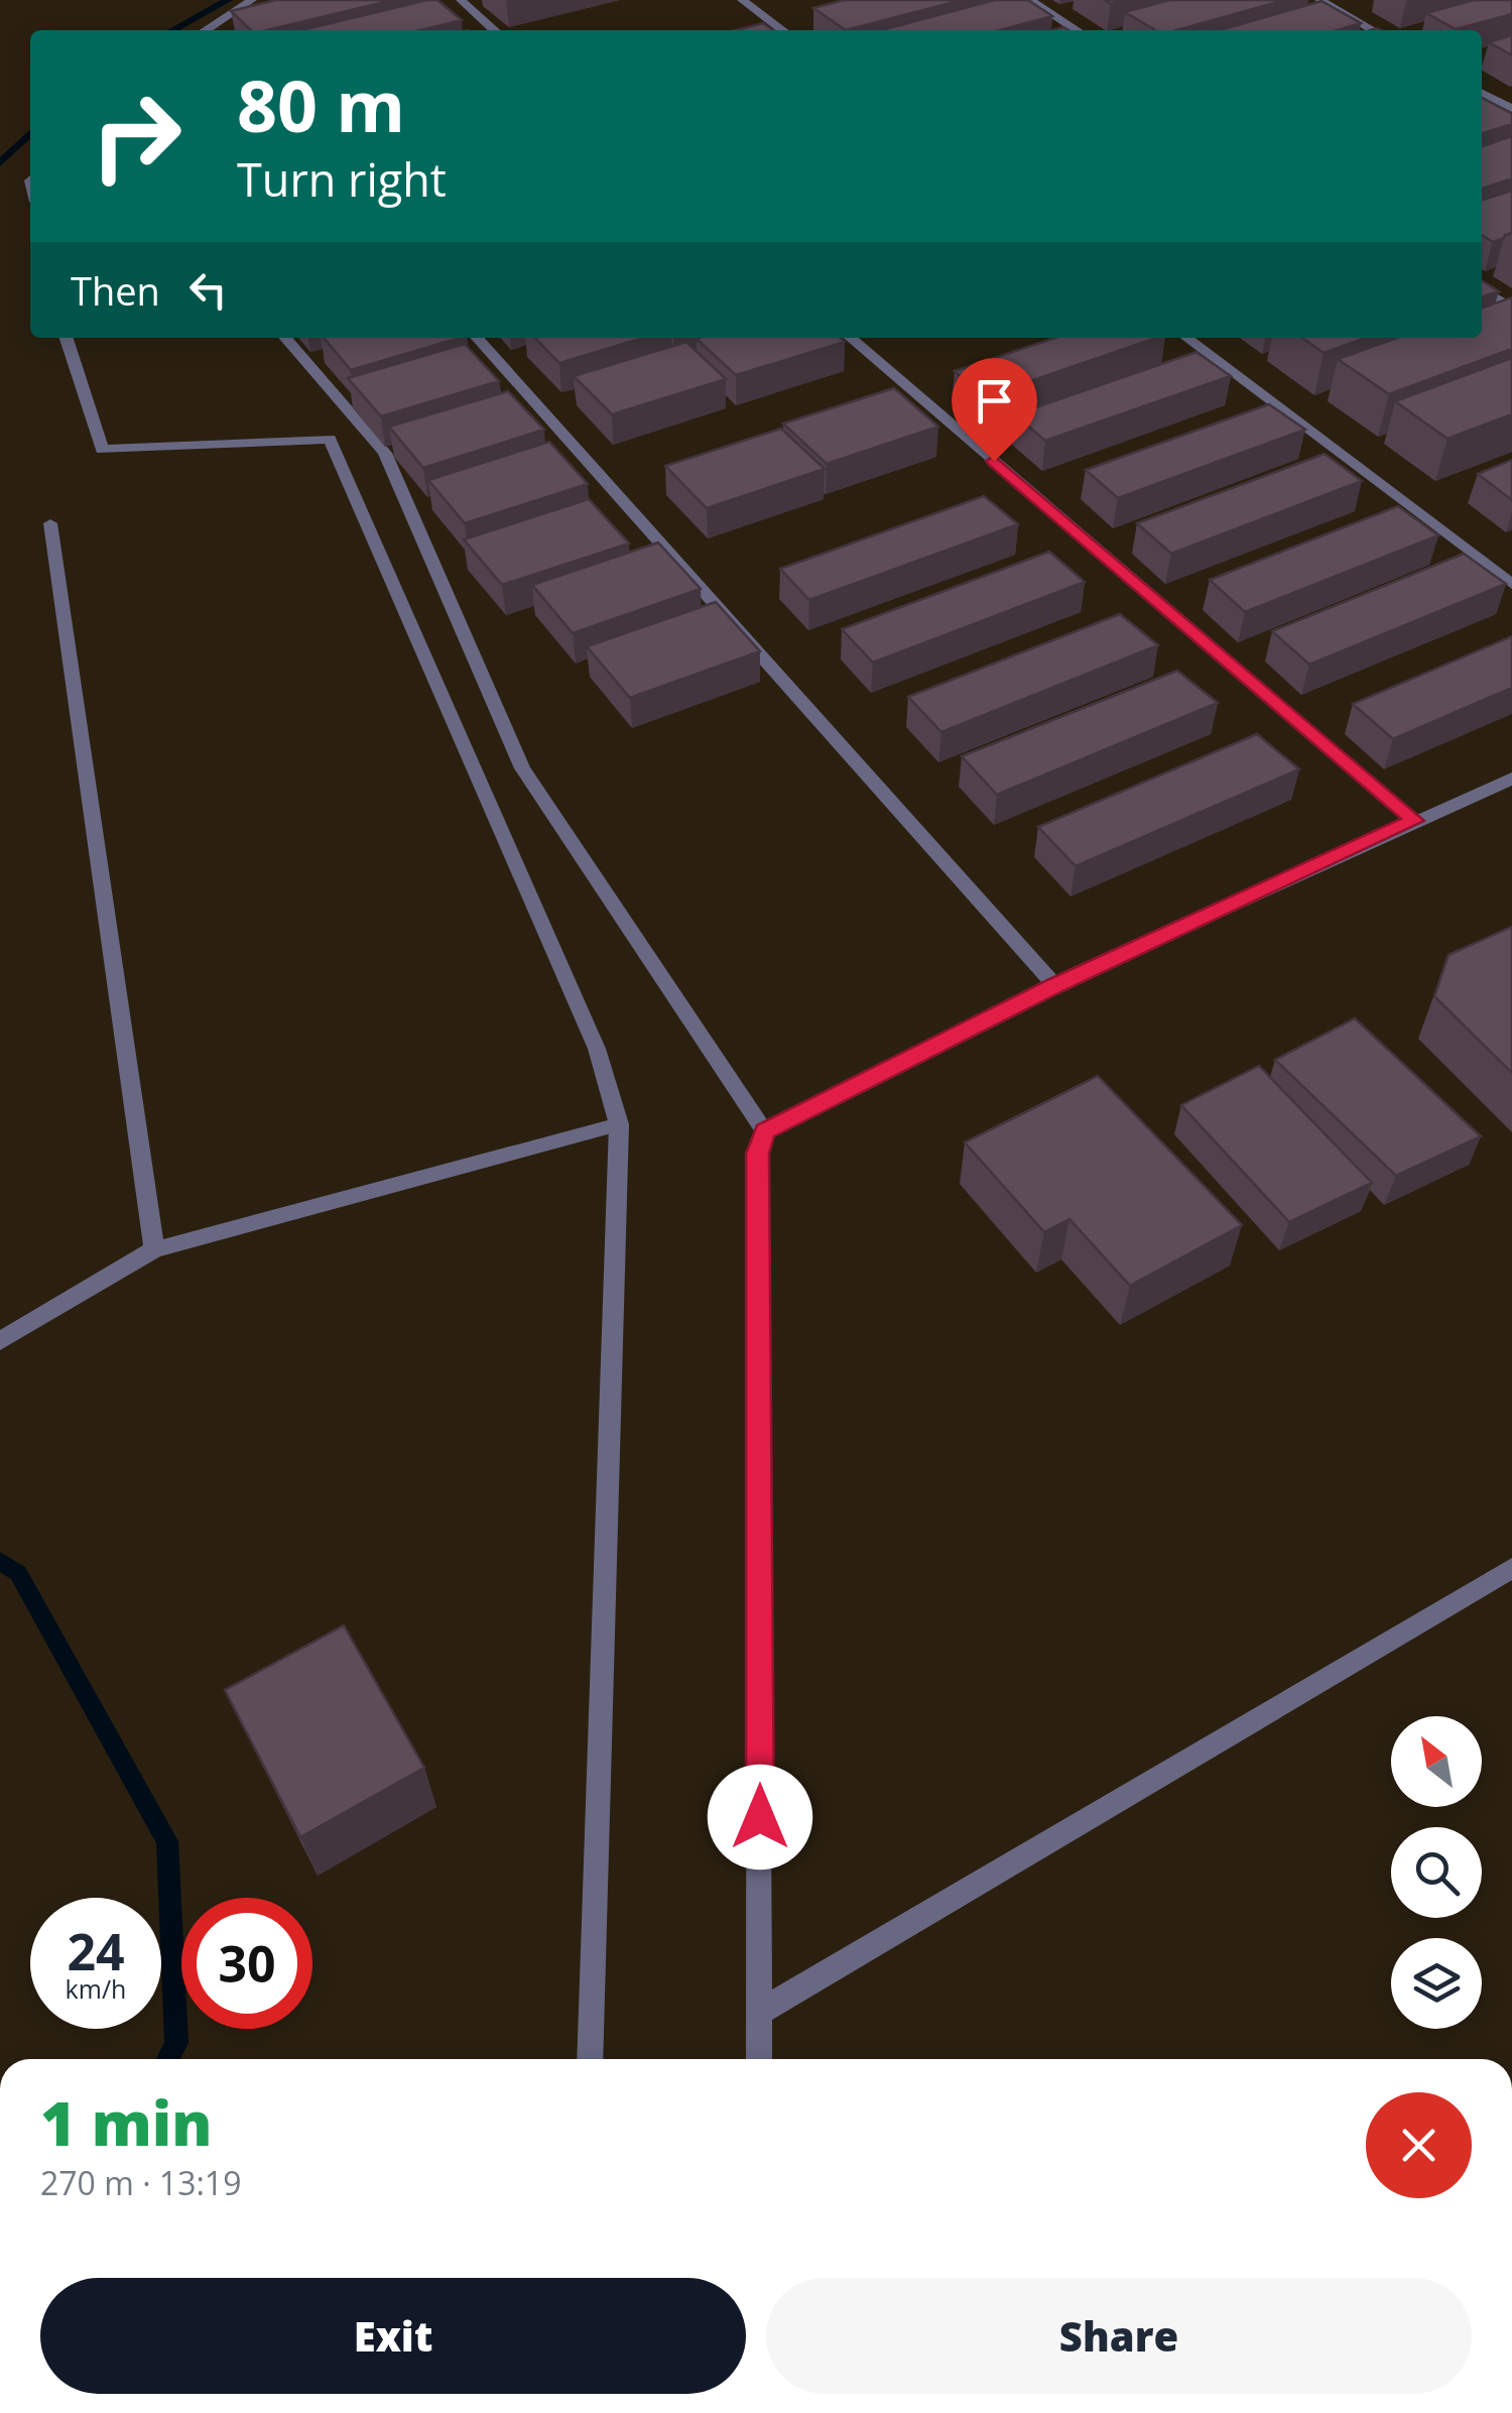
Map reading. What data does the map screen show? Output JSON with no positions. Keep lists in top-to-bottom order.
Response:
{
  "north": "top left",
  "page": {
    "turn": ["80 m", "Turn right"],
    "then": "Then",
    "speed": "24 km/h",
    "limit": "30",
    "heading": ["1 min", "270 m · 13:19"],
    "buttons": ["Exit", "Share"]
  }
}
